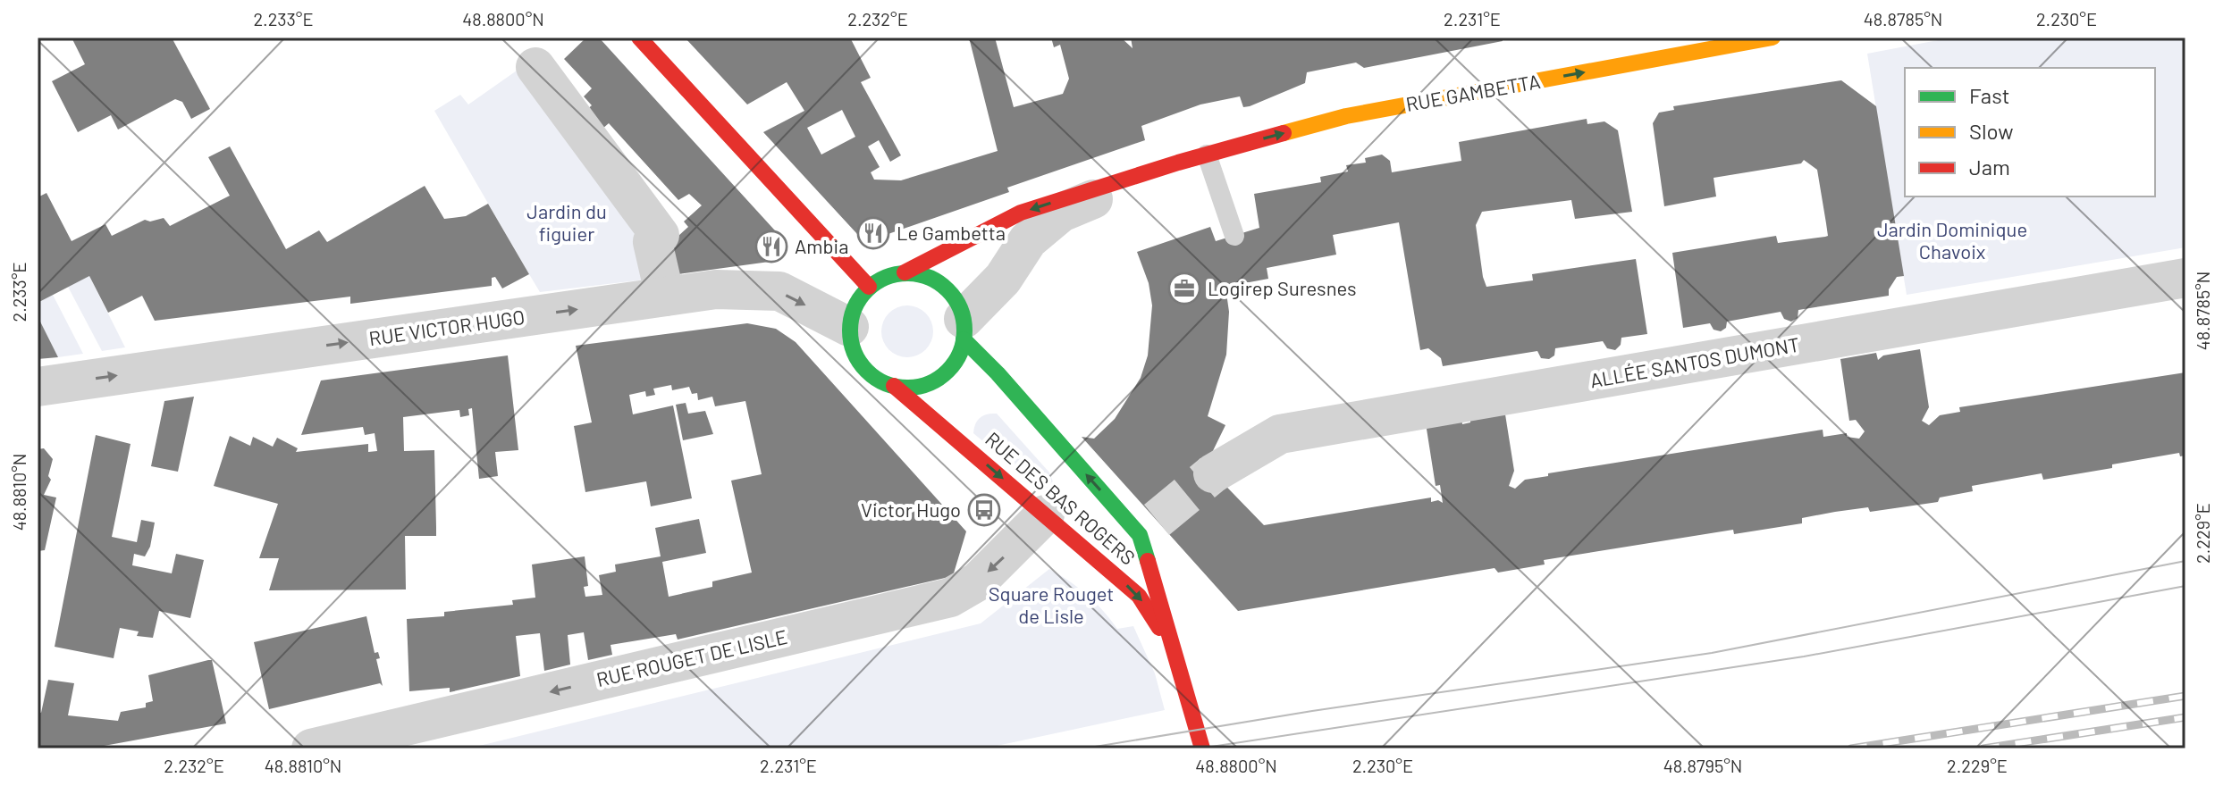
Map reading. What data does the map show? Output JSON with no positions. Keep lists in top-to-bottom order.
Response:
{
  "streets": {
    "street": [
      "RUE GAMBETTA",
      "RUE VICTOR HUGO",
      "ALLÉE SANTOS DUMONT",
      "RUE DES BAS ROGERS",
      "RUE ROUGET DE LISLE"
    ]
  },
  "crossings": [
    ["RUE GAMBETTA", "RUE VICTOR HUGO"],
    ["RUE GAMBETTA", "RUE DES BAS ROGERS"],
    ["RUE VICTOR HUGO", "RUE DES BAS ROGERS"],
    ["RUE DES BAS ROGERS", "RUE ROUGET DE LISLE"]
  ],
  "one_way": ["RUE VICTOR HUGO", "RUE ROUGET DE LISLE"],
  "parks": ["Jardin du figuier", "Jardin Dominique Chavoix", "Square Rouget de Lisle"],
  "places": {
    "restaurant": ["Le Gambetta", "Ambia"],
    "office": ["Logirep Suresnes"],
    "bus stop": ["Victor Hugo"]
  },
  "legend": ["Fast", "Slow", "Jam"],
  "coordinates": [
    "2.233°E",
    "48.8800°N",
    "2.232°E",
    "2.231°E",
    "48.8785°N",
    "2.230°E",
    "48.8810°N",
    "2.229°E",
    "48.8795°N"
  ]
}
